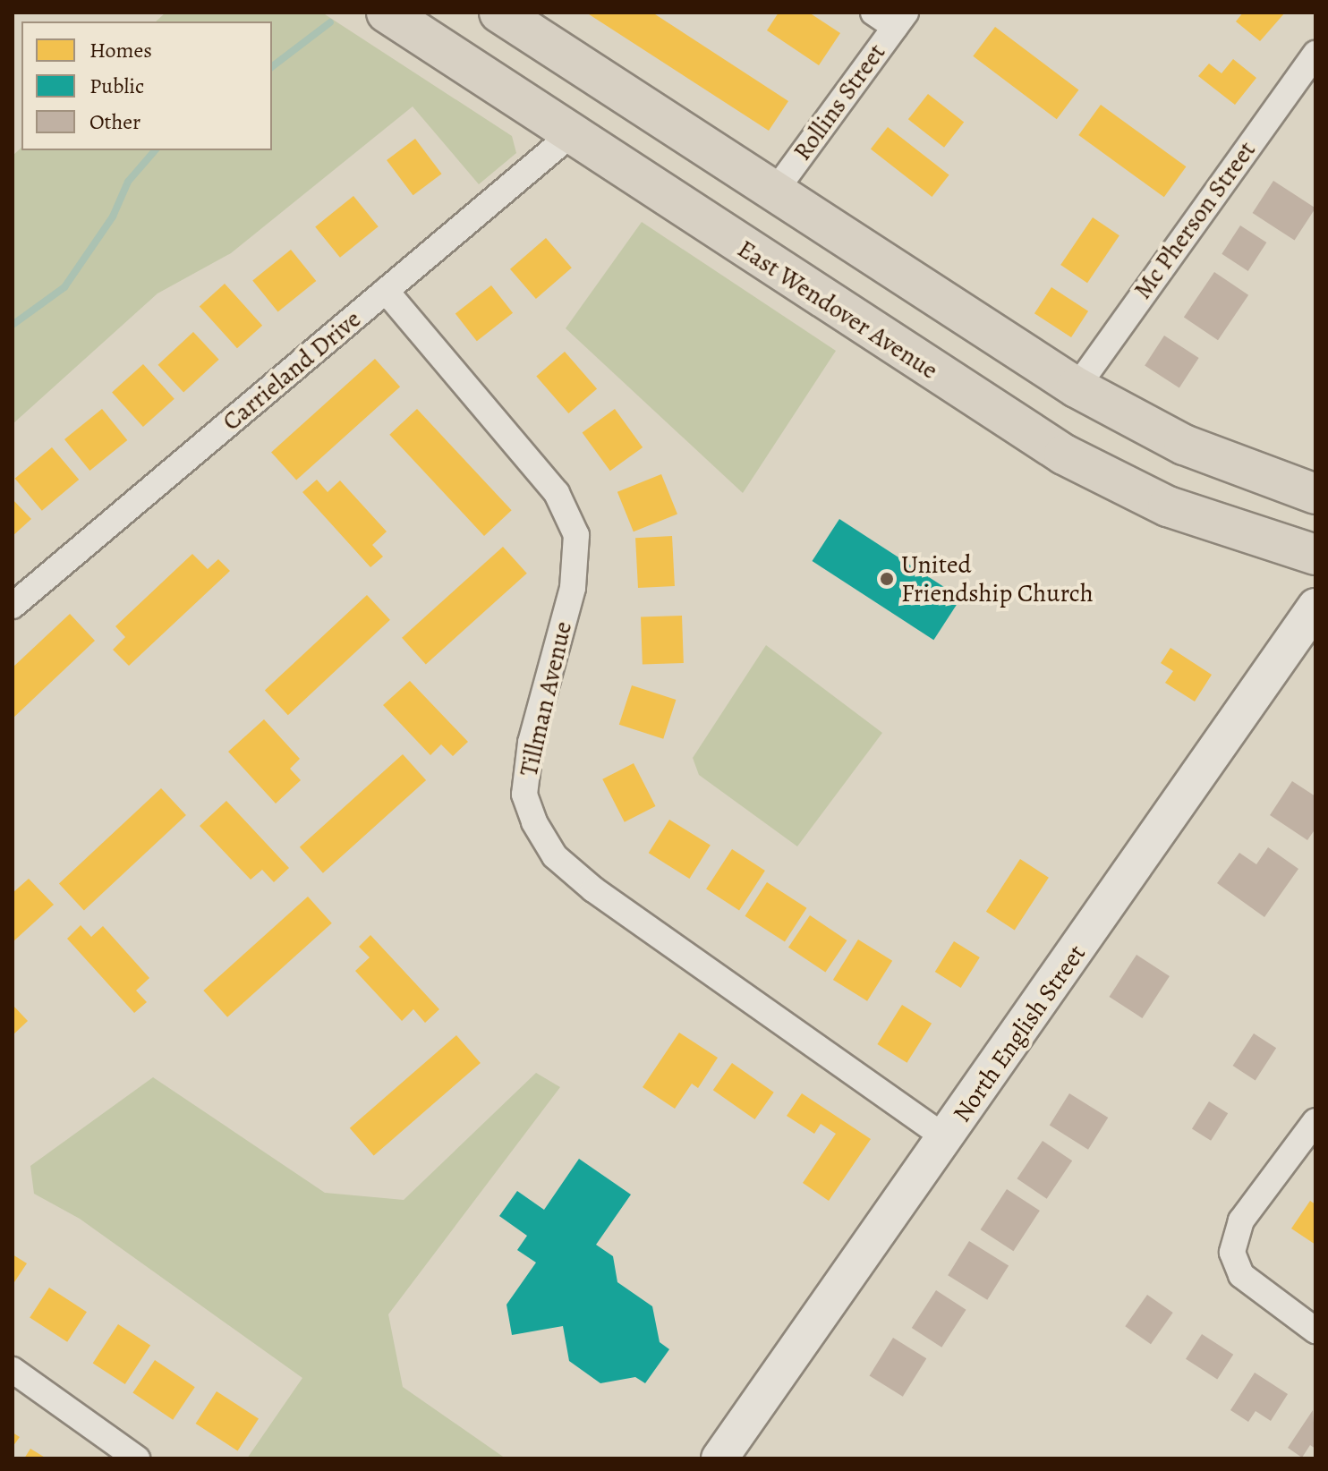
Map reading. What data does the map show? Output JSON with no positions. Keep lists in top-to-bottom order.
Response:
{
  "streets": {
    "highway": ["East Wendover Avenue"],
    "street": [
      "Rollins Street",
      "Mc Pherson Street",
      "Carrieland Drive",
      "Tillman Avenue",
      "North English Street"
    ]
  },
  "crossings": [
    ["East Wendover Avenue", "Carrieland Drive"],
    ["Carrieland Drive", "Tillman Avenue"],
    ["Tillman Avenue", "North English Street"]
  ],
  "places": ["United Friendship Church"],
  "legend": ["Homes", "Public", "Other"]
}
